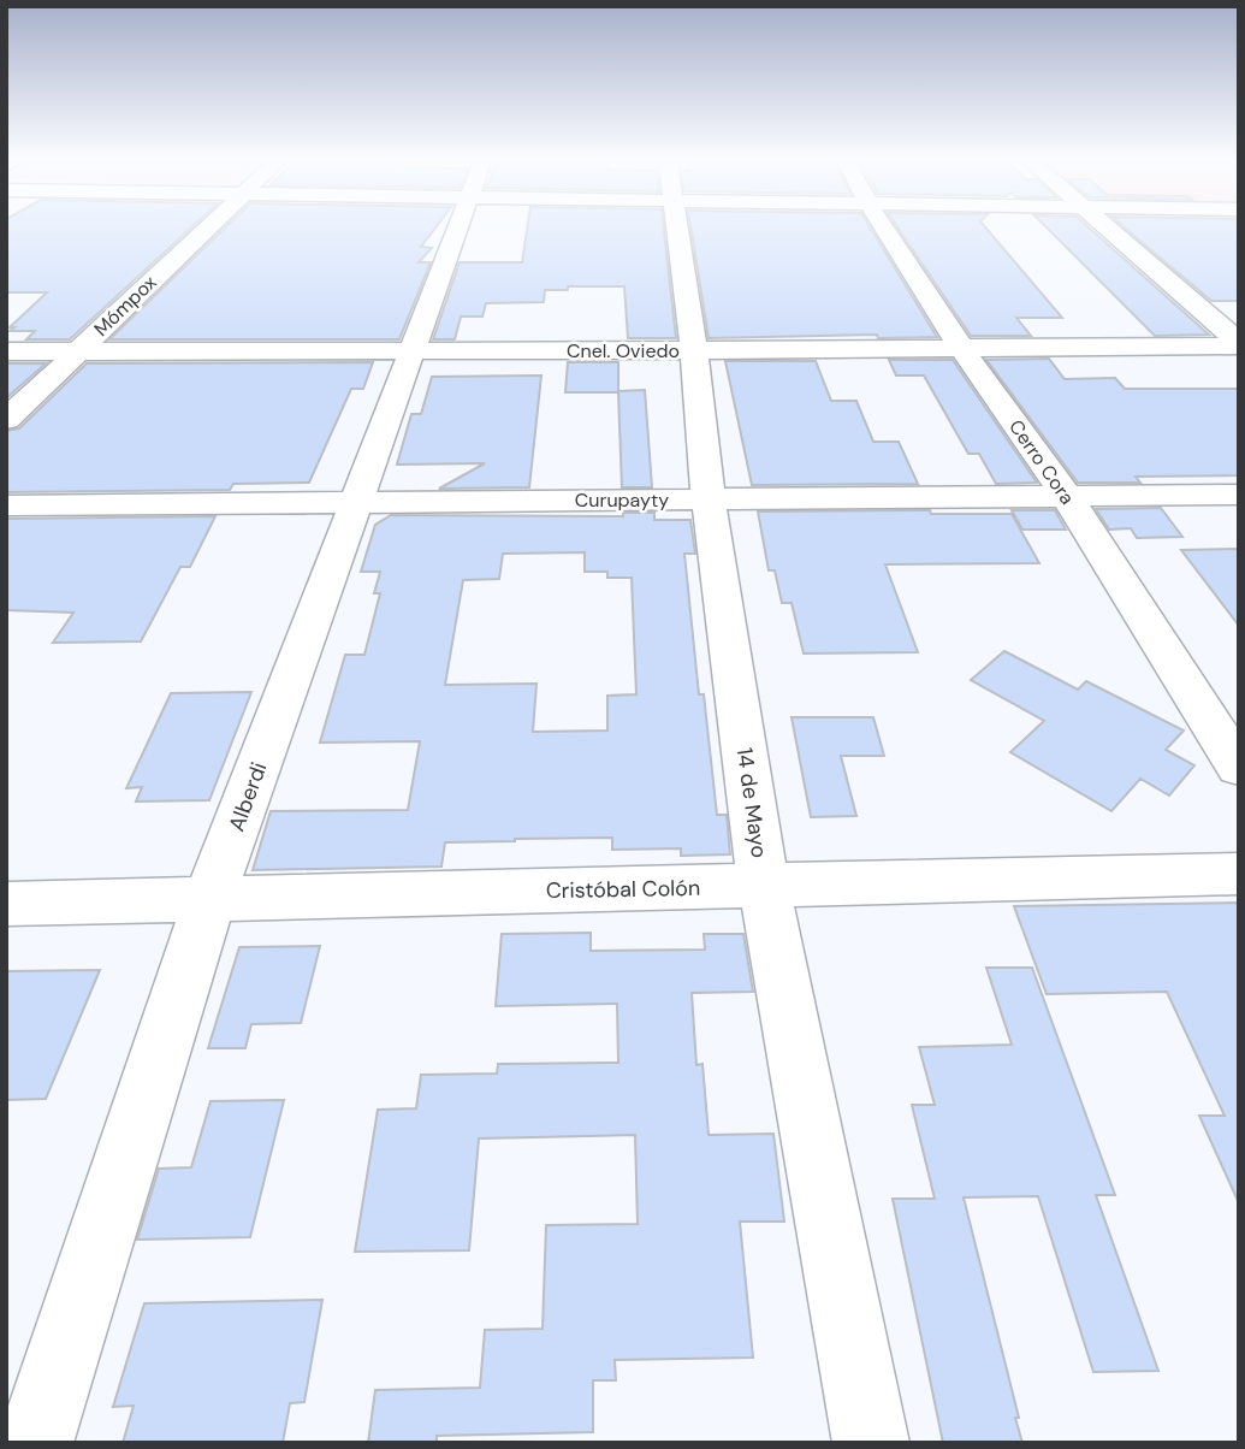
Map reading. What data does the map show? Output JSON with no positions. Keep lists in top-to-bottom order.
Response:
{
  "streets": {
    "street": [
      "Mómpox",
      "Cnel. Oviedo",
      "Cerro Cora",
      "Curupayty",
      "Alberdi",
      "14 de Mayo",
      "Cristóbal Colón"
    ]
  },
  "crossings": [
    ["Mómpox", "Cnel. Oviedo"],
    ["Cnel. Oviedo", "Cerro Cora"],
    ["Cnel. Oviedo", "Alberdi"],
    ["Cnel. Oviedo", "14 de Mayo"],
    ["Cerro Cora", "Curupayty"],
    ["Curupayty", "Alberdi"],
    ["Curupayty", "14 de Mayo"],
    ["Alberdi", "Cristóbal Colón"],
    ["14 de Mayo", "Cristóbal Colón"]
  ]
}
